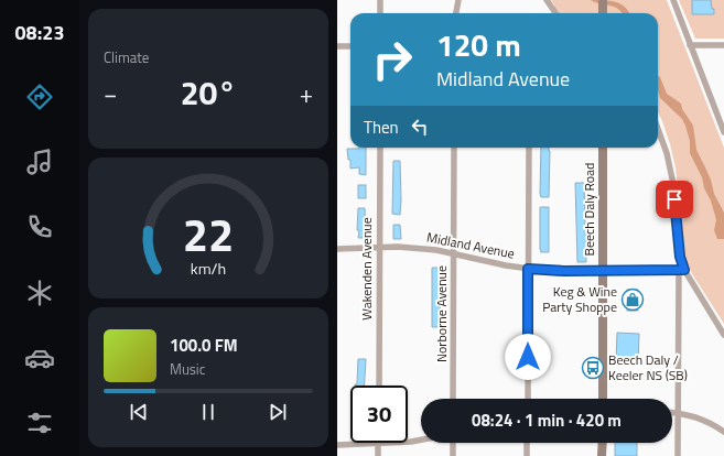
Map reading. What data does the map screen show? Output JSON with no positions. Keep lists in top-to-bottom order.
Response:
{
  "streets": {
    "main road": ["Beech Daly Road"],
    "street": ["Midland Avenue", "Wakenden Avenue", "Norborne Avenue"]
  },
  "crossings": [
    ["Beech Daly Road", "Midland Avenue"],
    ["Midland Avenue", "Wakenden Avenue"],
    ["Midland Avenue", "Norborne Avenue"]
  ],
  "places": {
    "shop": ["Keg & Wine Party Shoppe"],
    "bus stop": ["Beech Daly / Keeler NS (SB)"]
  },
  "page": {
    "tabs": "08:23",
    "tile": "Climate",
    "turn": ["120 m", "Midland Avenue"],
    "heat": ["−", "20°", "+"],
    "then": "Then",
    "song": ["100.0 FM", "Music"],
    "limit": "30",
    "trip": "08:24 · 1 min · 420 m",
    "gauge": ["22", "km/h"]
  }
}
